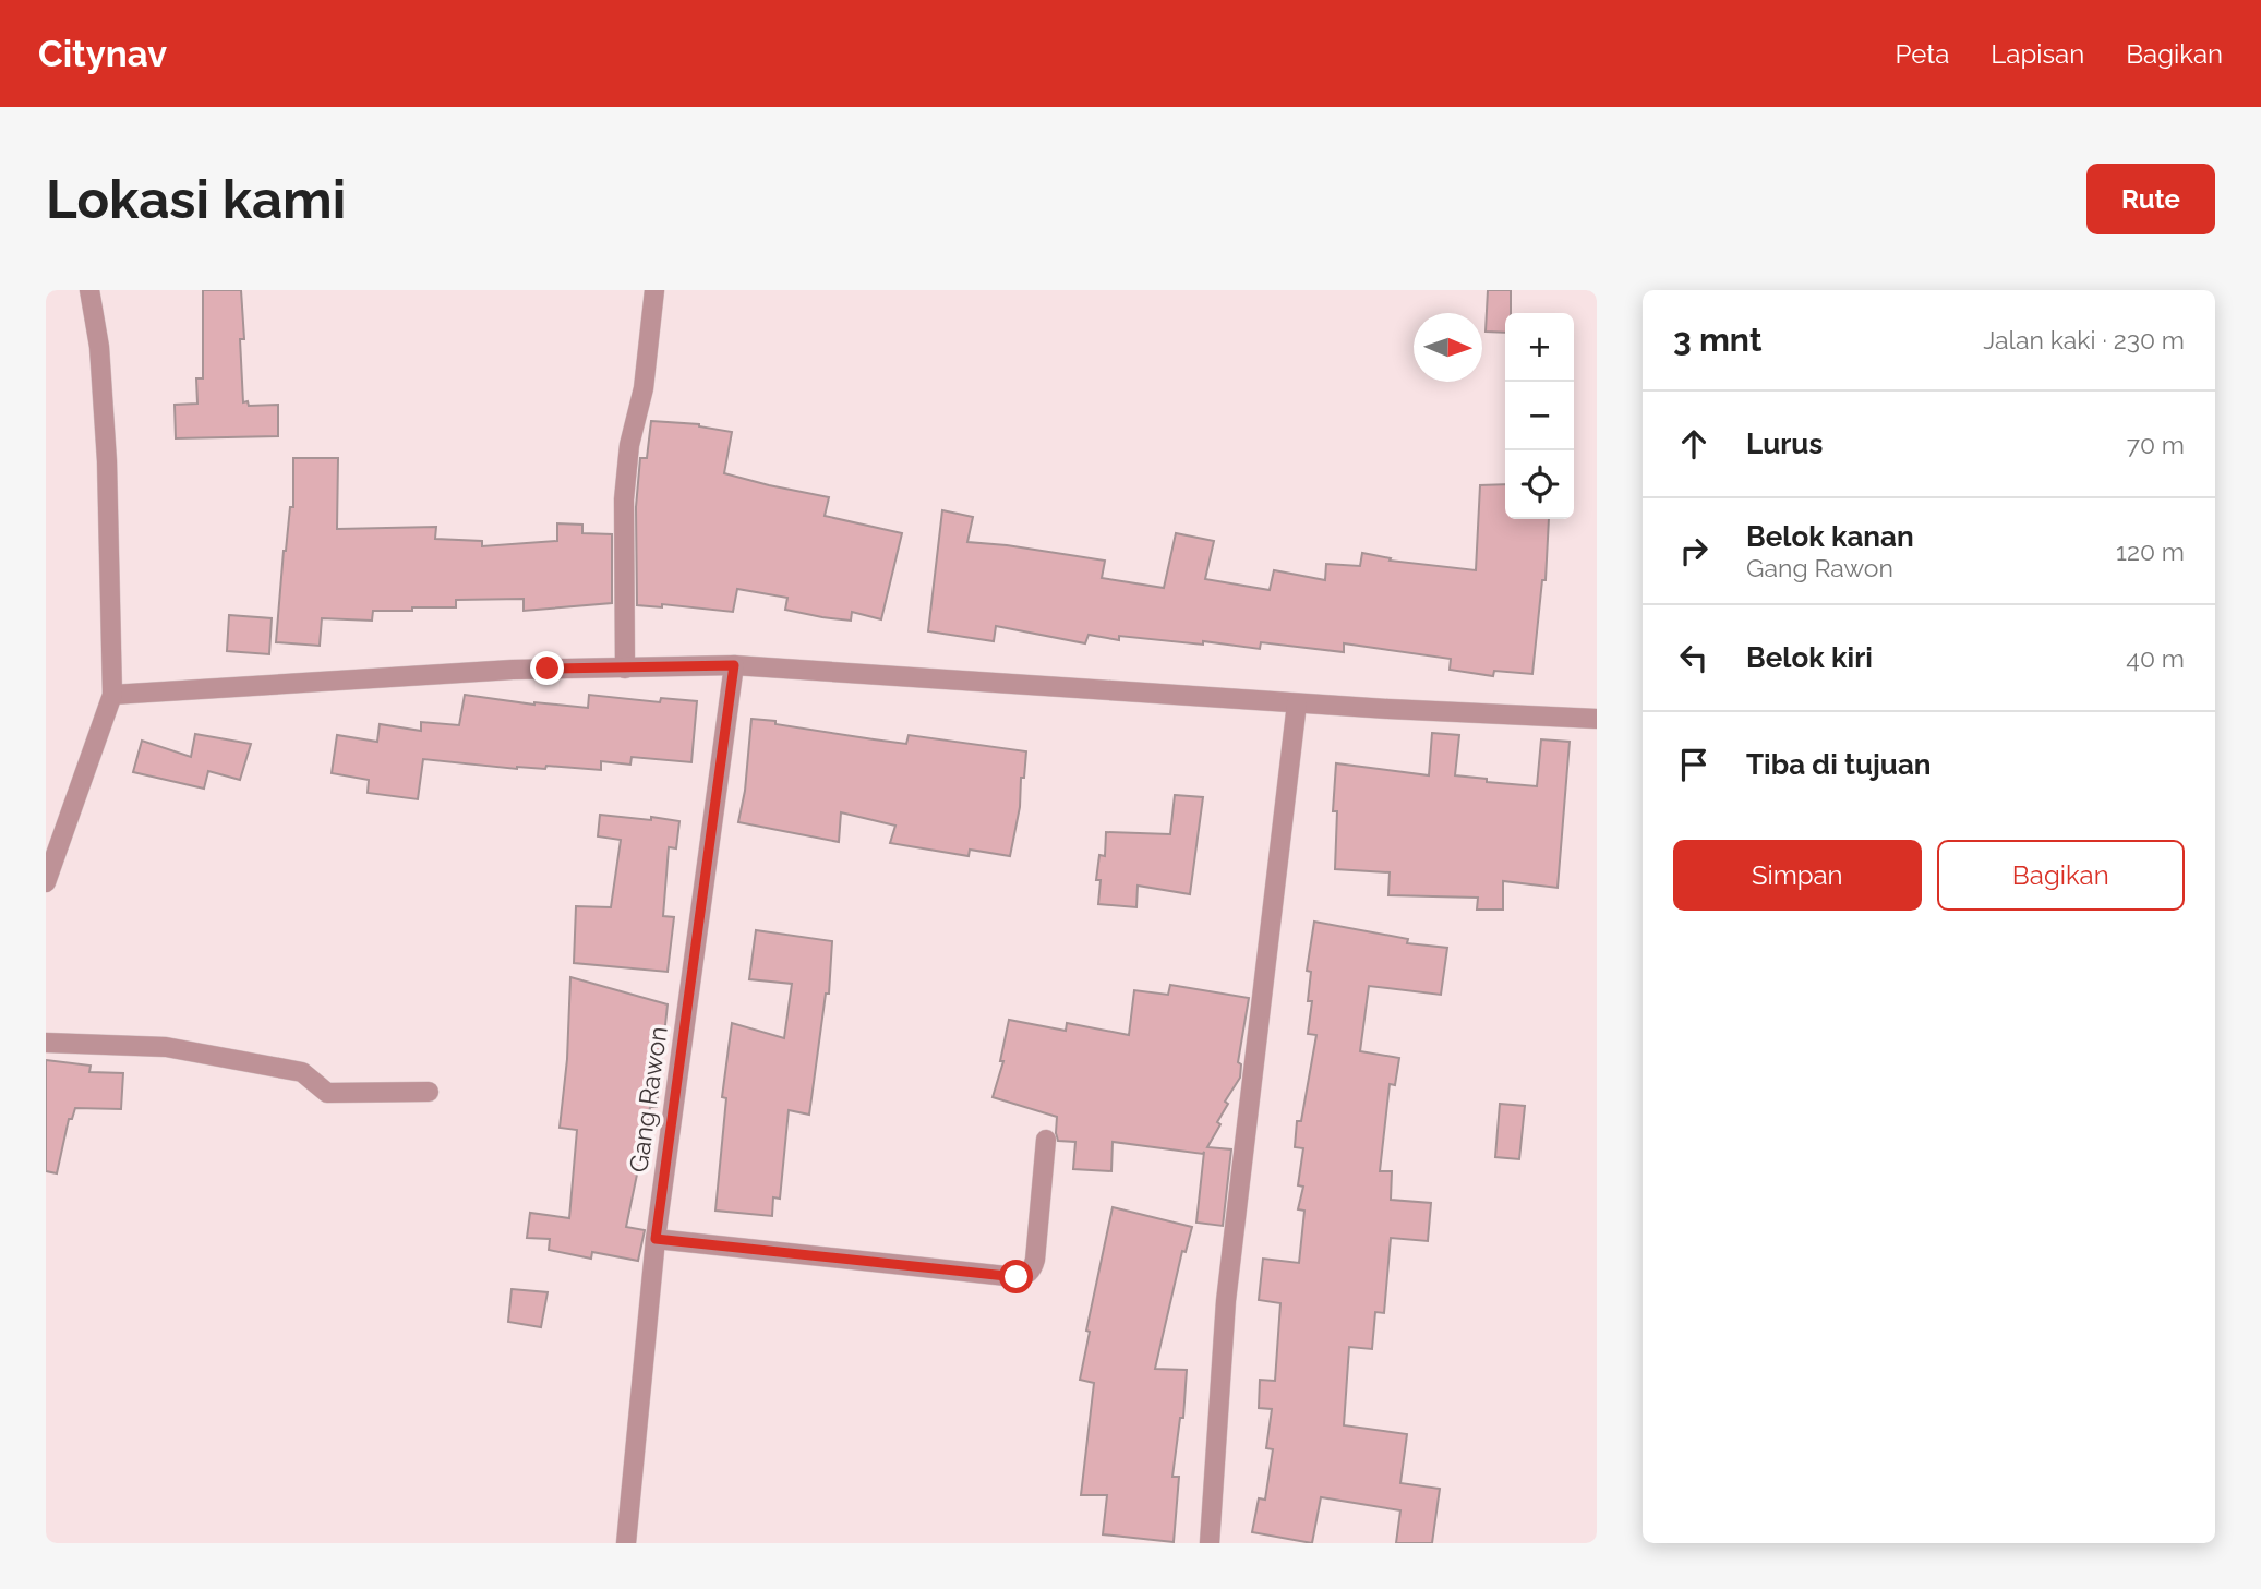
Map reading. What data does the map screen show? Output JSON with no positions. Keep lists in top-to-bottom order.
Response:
{
  "streets": {
    "street": ["Gang Rawon"]
  },
  "north": "right",
  "page": {
    "header": "Citynav",
    "nav": ["Peta", "Lapisan", "Bagikan"],
    "buttons": [
      "Rute",
      ["Simpan", "Bagikan"]
    ],
    "title": "Lokasi kami",
    "heading": ["3 mnt", "Jalan kaki · 230 m"],
    "map_buttons": ["+", "−"],
    "list": [
      ["Lurus", "70 m"],
      ["Belok kanan", "Gang Rawon", "120 m"],
      ["Belok kiri", "40 m"],
      "Tiba di tujuan"
    ]
  }
}
